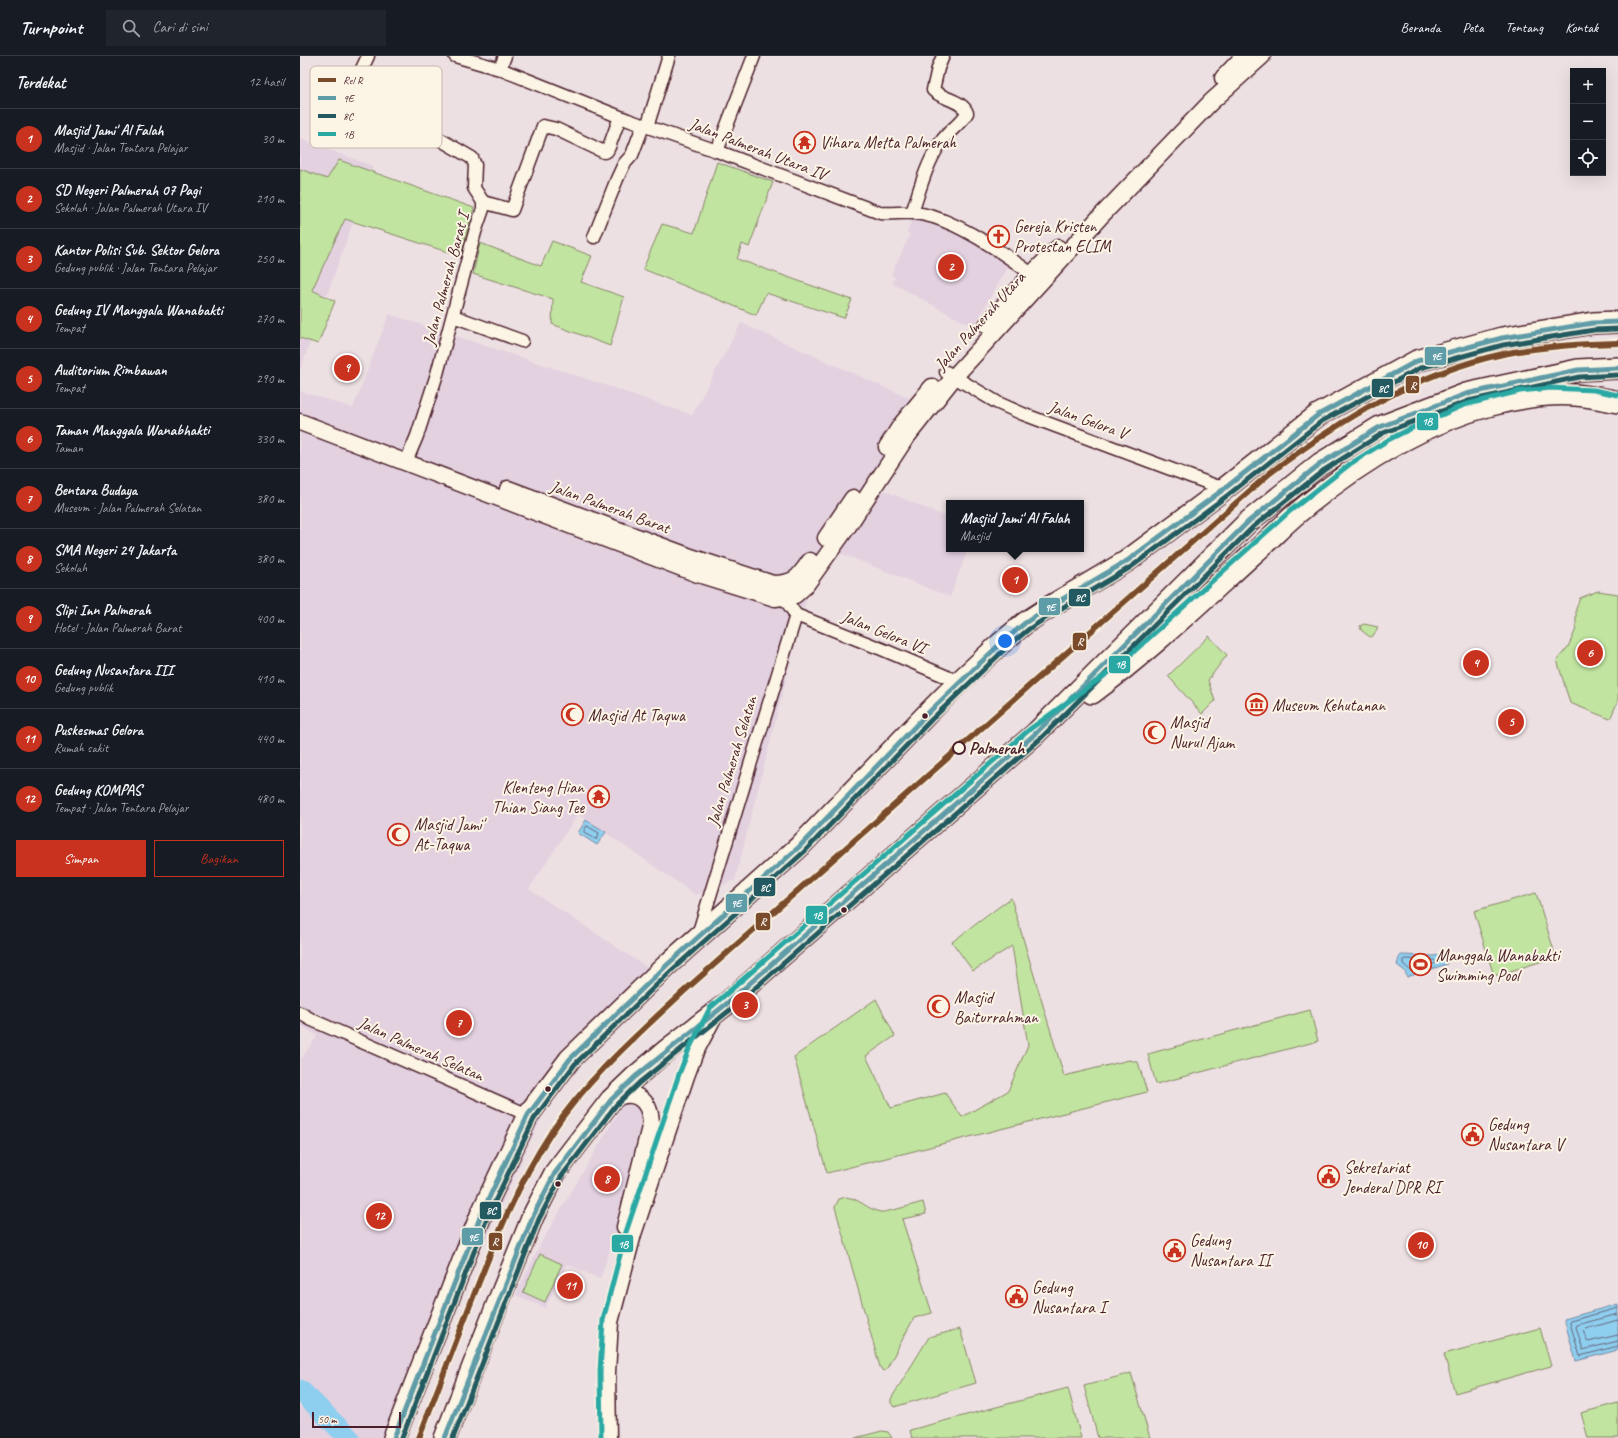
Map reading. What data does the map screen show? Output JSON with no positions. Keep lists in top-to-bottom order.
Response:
{
  "streets": {
    "main road": ["Jalan Palmerah Utara", "Jalan Palmerah Barat"],
    "street": [
      "Jalan Palmerah Utara IV",
      "Jalan Palmerah Barat I",
      "Jalan Gelora V",
      "Jalan Gelora VI",
      "Jalan Palmerah Selatan"
    ]
  },
  "crossings": [
    ["Jalan Palmerah Utara IV", "Jalan Palmerah Utara"],
    ["Jalan Palmerah Barat I", "Jalan Palmerah Barat"],
    ["Jalan Palmerah Utara", "Jalan Gelora V"],
    ["Jalan Palmerah Utara", "Jalan Palmerah Barat"],
    ["Jalan Gelora VI", "Jalan Palmerah Selatan"]
  ],
  "places": {
    "temple": ["Vihara Metta Palmerah", "Klenteng Hian Thian Siang Tee"],
    "church": ["Gereja Kristen Protestan ELIM"],
    "museum": ["Museum Kehutanan"],
    "mosque": [
      "Masjid At Taqwa",
      "Masjid Nurul Ajam",
      "Masjid Jami' At-Taqwa",
      "Masjid Baiturrahman"
    ],
    "other": ["Palmerah"],
    "sports": ["Manggala Wanabakti Swimming Pool"],
    "public building": [
      "Gedung Nusantara V",
      "Sekretariat Jenderal DPR RI",
      "Gedung Nusantara II",
      "Gedung Nusantara I"
    ]
  },
  "lines": [
    "transit line 9E",
    "transit line 8C",
    "rail line R",
    "transit line 1B"
  ],
  "legend": [
    "Rel R",
    "9E",
    "8C",
    "1B"
  ],
  "scale_bar": "50 m",
  "page": {
    "header": "Turnpoint",
    "search": "Cari di sini",
    "nav": [
      "Beranda",
      "Peta",
      "Tentang",
      "Kontak"
    ],
    "heading": ["Terdekat", "12 hasil"],
    "map_buttons": ["+", "−"],
    "list": [
      {
        "mark": "1",
        "name": "Masjid Jami' Al Falah",
        "note": "Masjid · Jalan Tentara Pelajar",
        "value": "30 m"
      },
      {
        "mark": "2",
        "name": "SD Negeri Palmerah 07 Pagi",
        "note": "Sekolah · Jalan Palmerah Utara IV",
        "value": "210 m"
      },
      {
        "mark": "3",
        "name": "Kantor Polisi Sub. Sektor Gelora",
        "note": "Gedung publik · Jalan Tentara Pelajar",
        "value": "250 m"
      },
      {
        "mark": "4",
        "name": "Gedung IV Manggala Wanabakti",
        "note": "Tempat",
        "value": "270 m"
      },
      {
        "mark": "5",
        "name": "Auditorium Rimbawan",
        "note": "Tempat",
        "value": "290 m"
      },
      {
        "mark": "6",
        "name": "Taman Manggala Wanabhakti",
        "note": "Taman",
        "value": "330 m"
      },
      {
        "mark": "7",
        "name": "Bentara Budaya",
        "note": "Museum · Jalan Palmerah Selatan",
        "value": "380 m"
      },
      {
        "mark": "8",
        "name": "SMA Negeri 24 Jakarta",
        "note": "Sekolah",
        "value": "380 m"
      },
      {
        "mark": "9",
        "name": "Slipi Inn Palmerah",
        "note": "Hotel · Jalan Palmerah Barat",
        "value": "400 m"
      },
      {
        "mark": "10",
        "name": "Gedung Nusantara III",
        "note": "Gedung publik",
        "value": "410 m"
      },
      {
        "mark": "11",
        "name": "Puskesmas Gelora",
        "note": "Rumah sakit",
        "value": "440 m"
      },
      {
        "mark": "12",
        "name": "Gedung KOMPAS",
        "note": "Tempat · Jalan Tentara Pelajar",
        "value": "480 m"
      }
    ],
    "pins": [
      "2",
      "9",
      "1",
      "6",
      "4",
      "5",
      "3",
      "7",
      "8",
      "12",
      "10",
      "11"
    ],
    "popup": ["Masjid Jami' Al Falah", "Masjid"],
    "buttons": ["Simpan", "Bagikan"],
    "scale": "50 m"
  }
}
